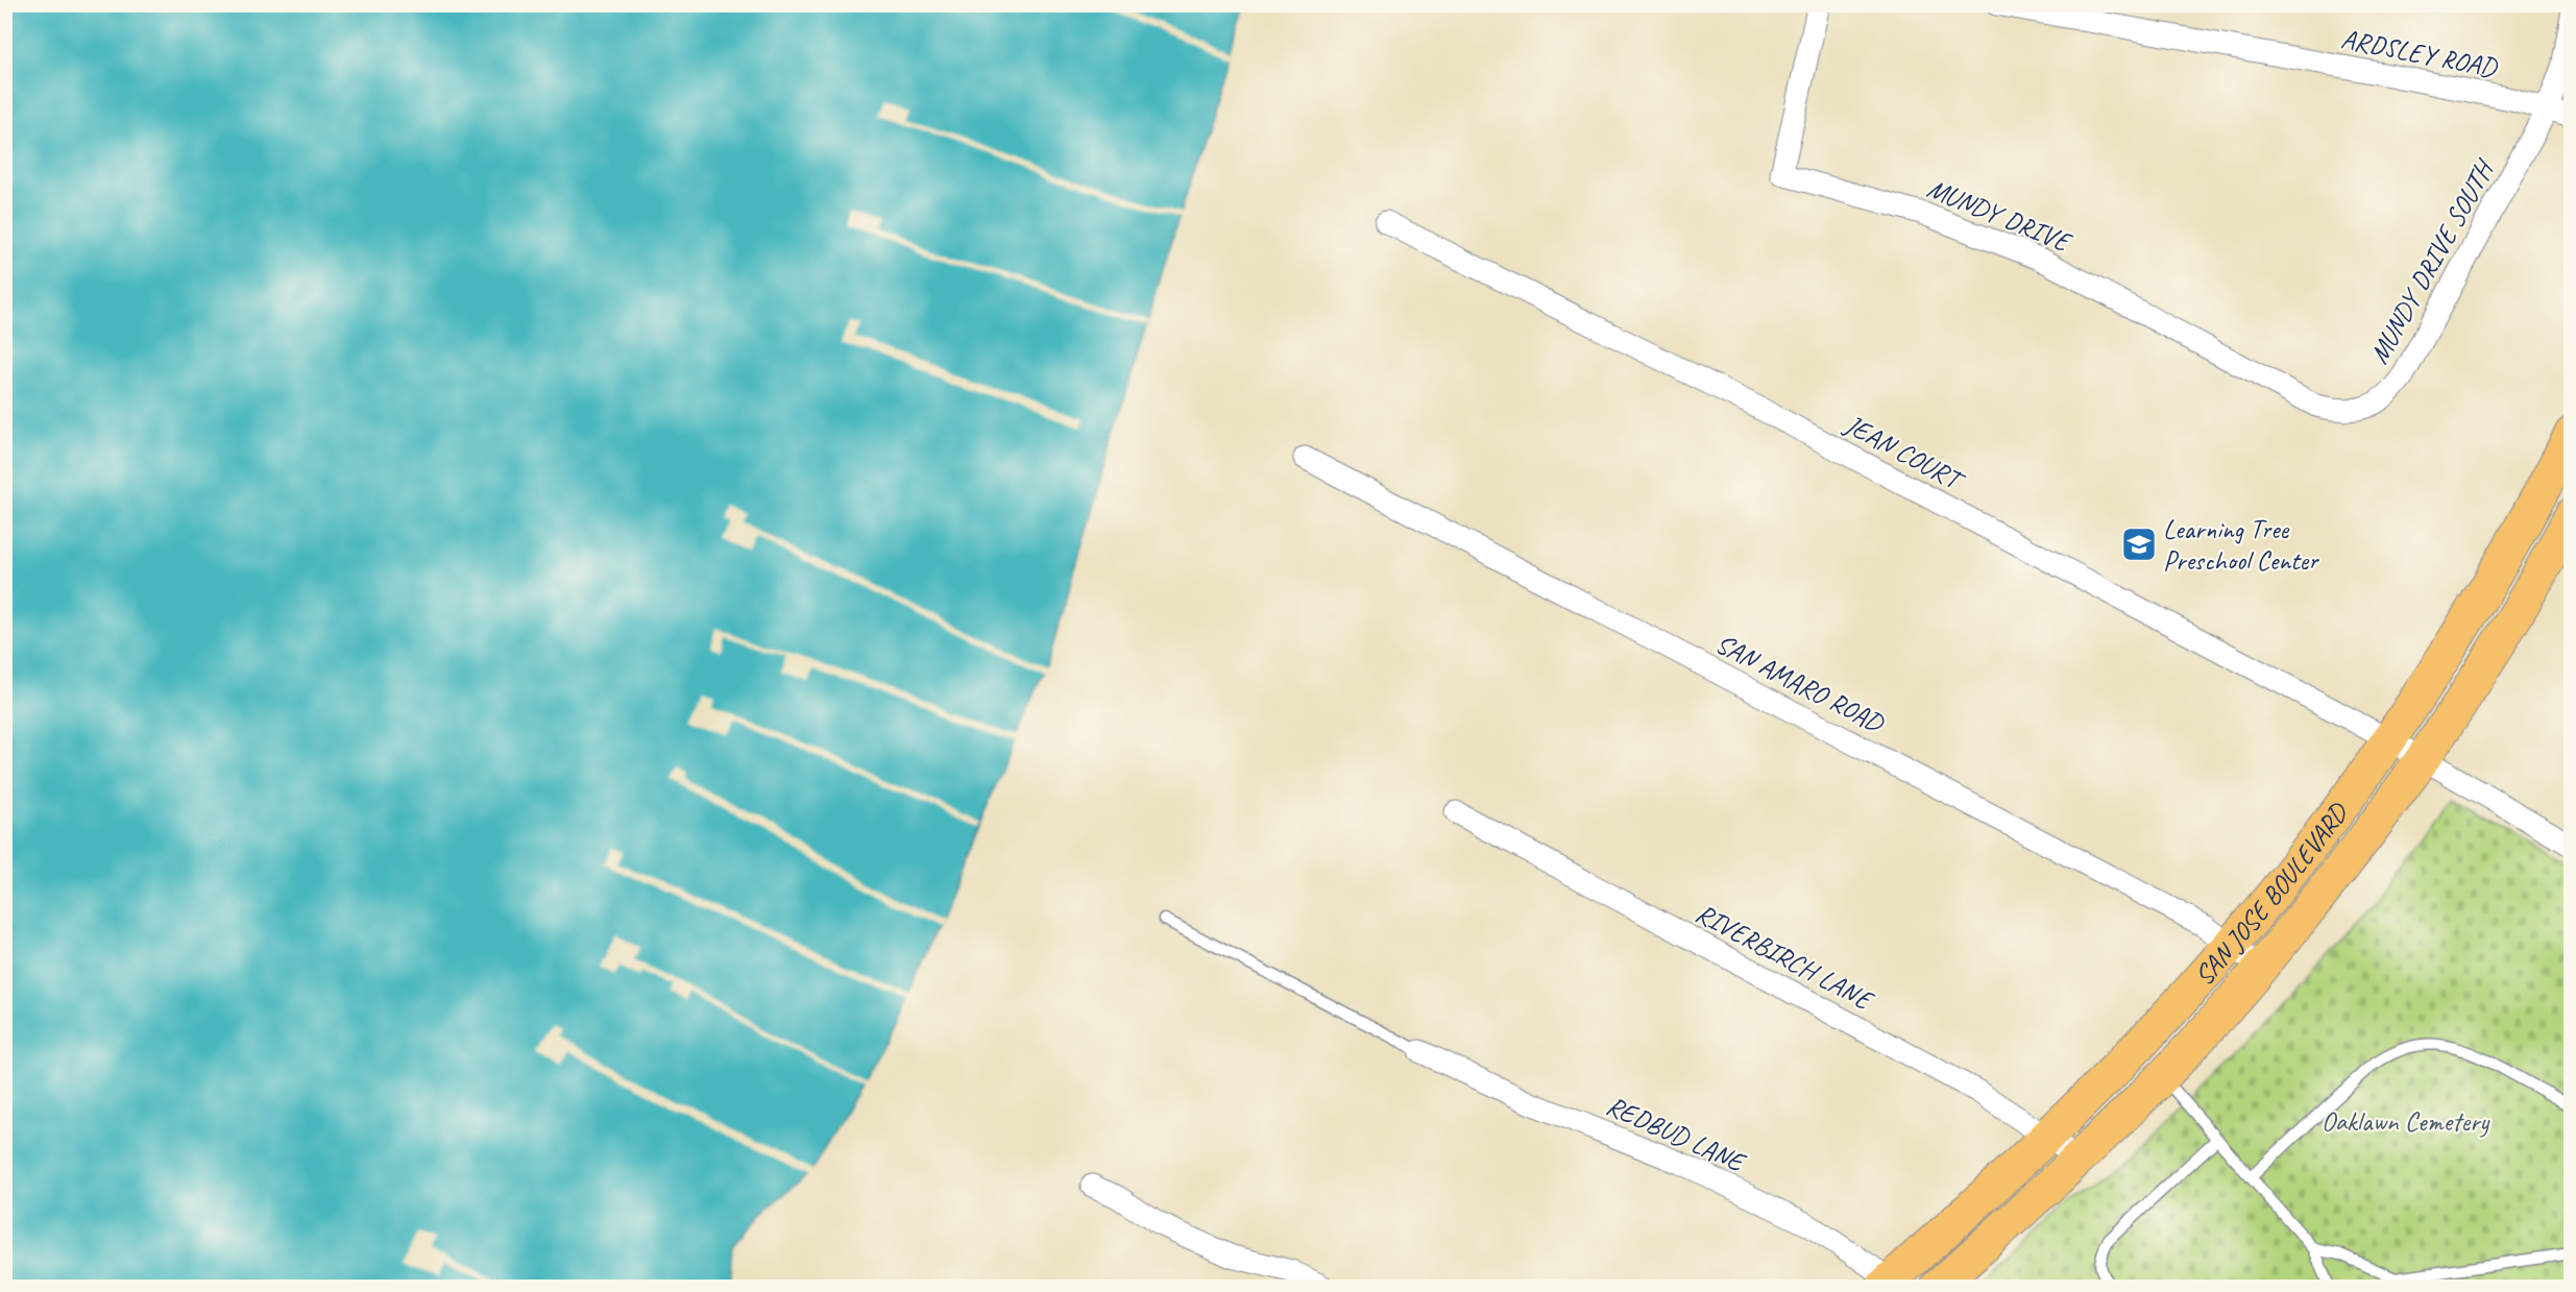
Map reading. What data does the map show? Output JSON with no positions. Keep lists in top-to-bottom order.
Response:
{
  "streets": {
    "main road": ["SAN JOSE BOULEVARD"],
    "street": [
      "ARDSLEY ROAD",
      "MUNDY DRIVE",
      "MUNDY DRIVE SOUTH",
      "JEAN COURT",
      "SAN AMARO ROAD",
      "RIVERBIRCH LANE",
      "REDBUD LANE"
    ]
  },
  "crossings": [
    ["ARDSLEY ROAD", "MUNDY DRIVE SOUTH"],
    ["MUNDY DRIVE", "MUNDY DRIVE SOUTH"],
    ["JEAN COURT", "SAN JOSE BOULEVARD"],
    ["SAN AMARO ROAD", "SAN JOSE BOULEVARD"],
    ["SAN JOSE BOULEVARD", "RIVERBIRCH LANE"],
    ["SAN JOSE BOULEVARD", "REDBUD LANE"]
  ],
  "parks": ["Oaklawn Cemetery"],
  "places": {
    "school or university": ["Learning Tree Preschool Center"]
  }
}
